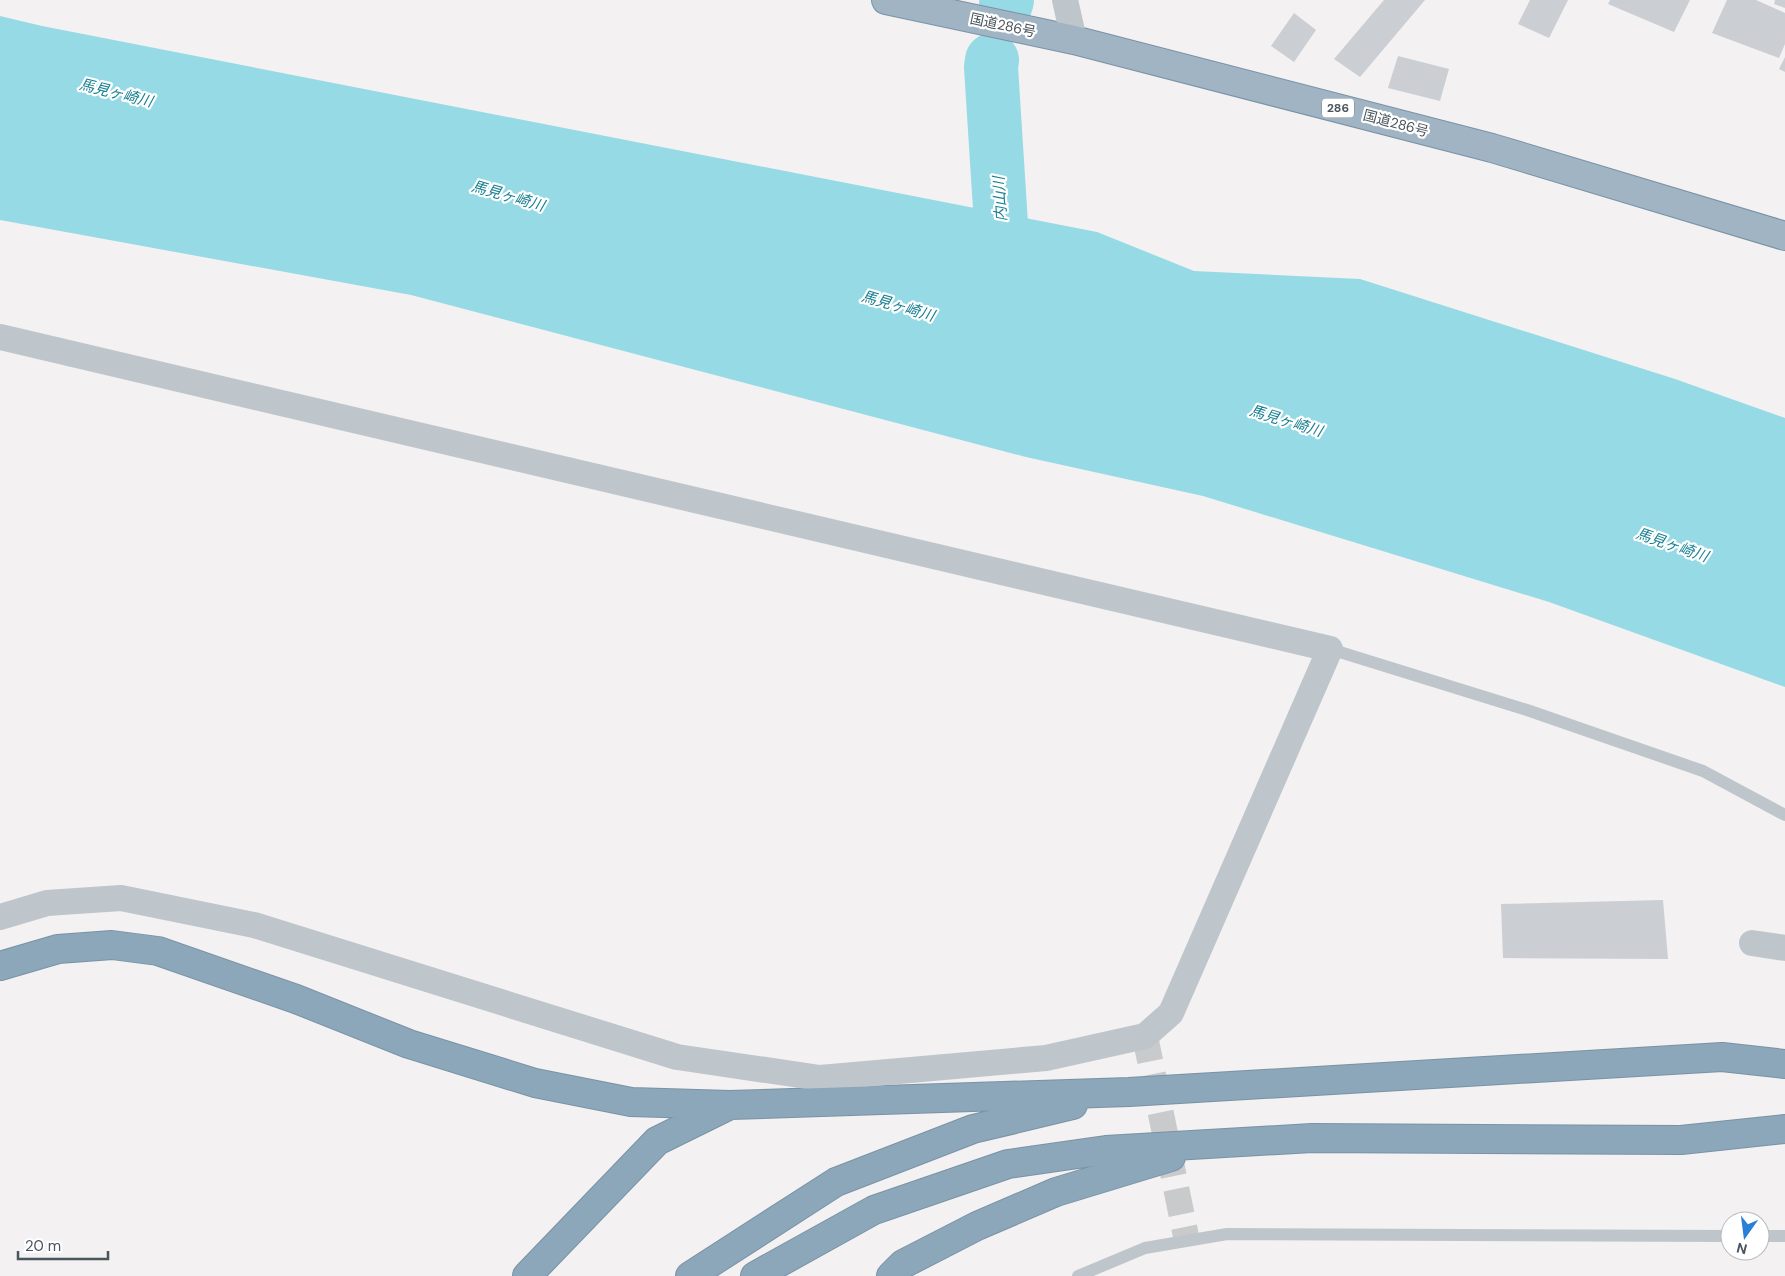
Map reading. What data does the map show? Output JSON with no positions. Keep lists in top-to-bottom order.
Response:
{
  "streets": {
    "highway": ["国道286号", "286"]
  },
  "water": ["馬見ヶ崎川", "内山川"],
  "scale_bar": "20 m",
  "north": "bottom"
}
